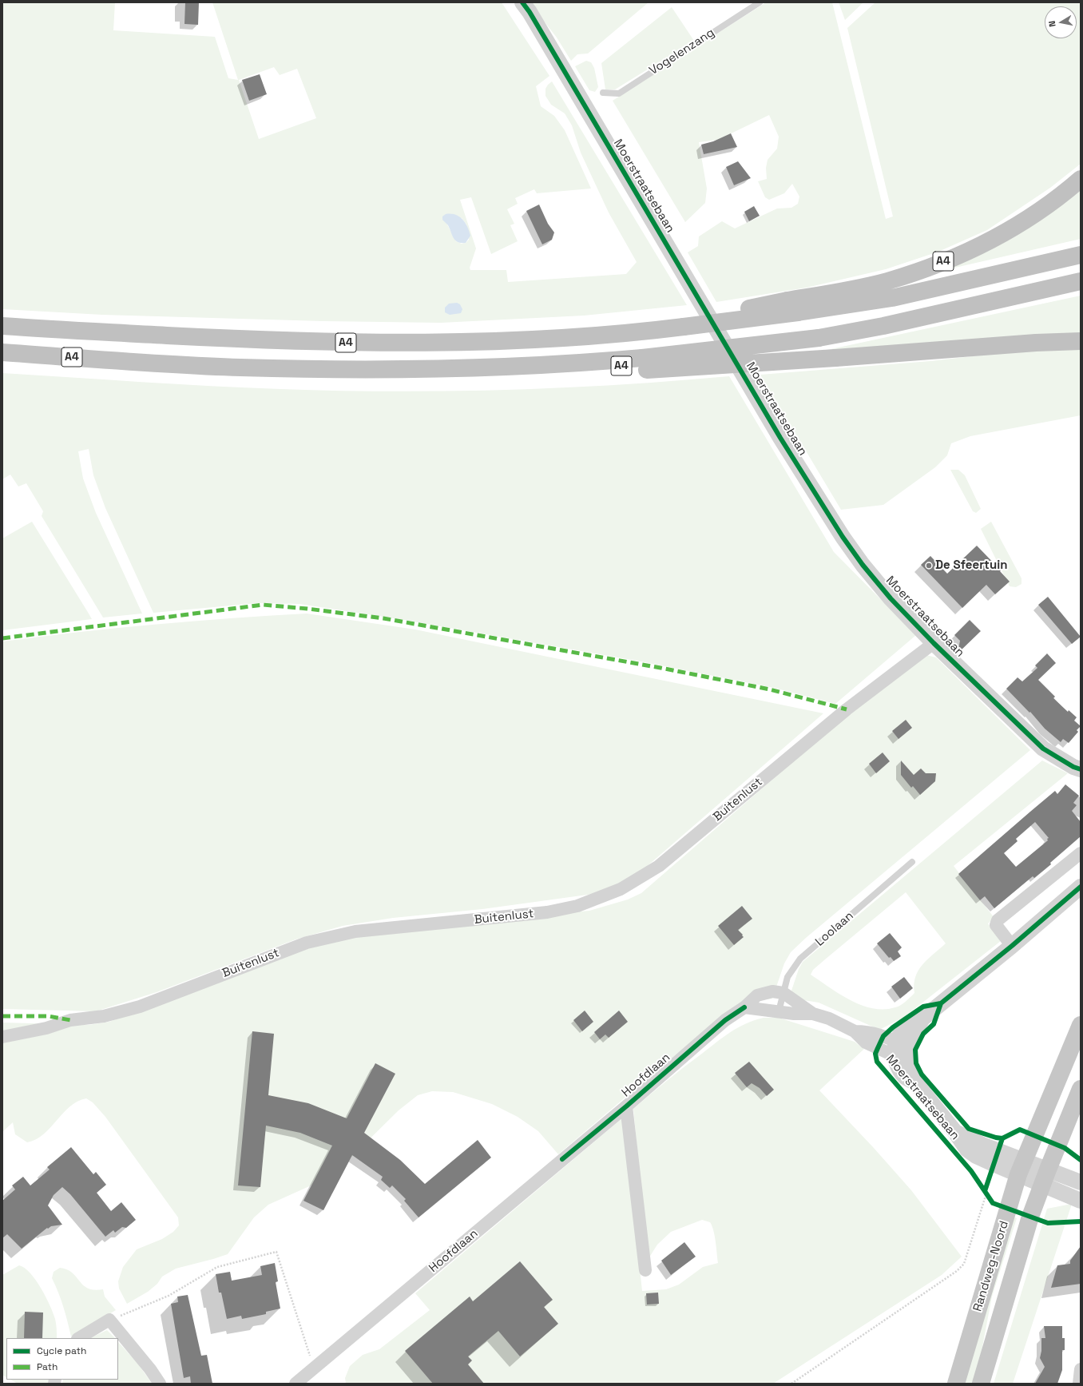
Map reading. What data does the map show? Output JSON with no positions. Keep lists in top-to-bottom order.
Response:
{
  "streets": {
    "highway": ["A4"],
    "main road": ["Randweg-Noord"],
    "street": ["Moerstraatsebaan", "Buitenlust", "Hoofdlaan"],
    "lane": ["Vogelenzang", "Loolaan"]
  },
  "crossings": [
    ["Moerstraatsebaan", "Buitenlust"],
    ["Moerstraatsebaan", "Randweg-Noord"],
    ["Loolaan", "Hoofdlaan"]
  ],
  "places": ["De Sfeertuin"],
  "legend": ["Cycle path", "Path"],
  "north": "left"
}
